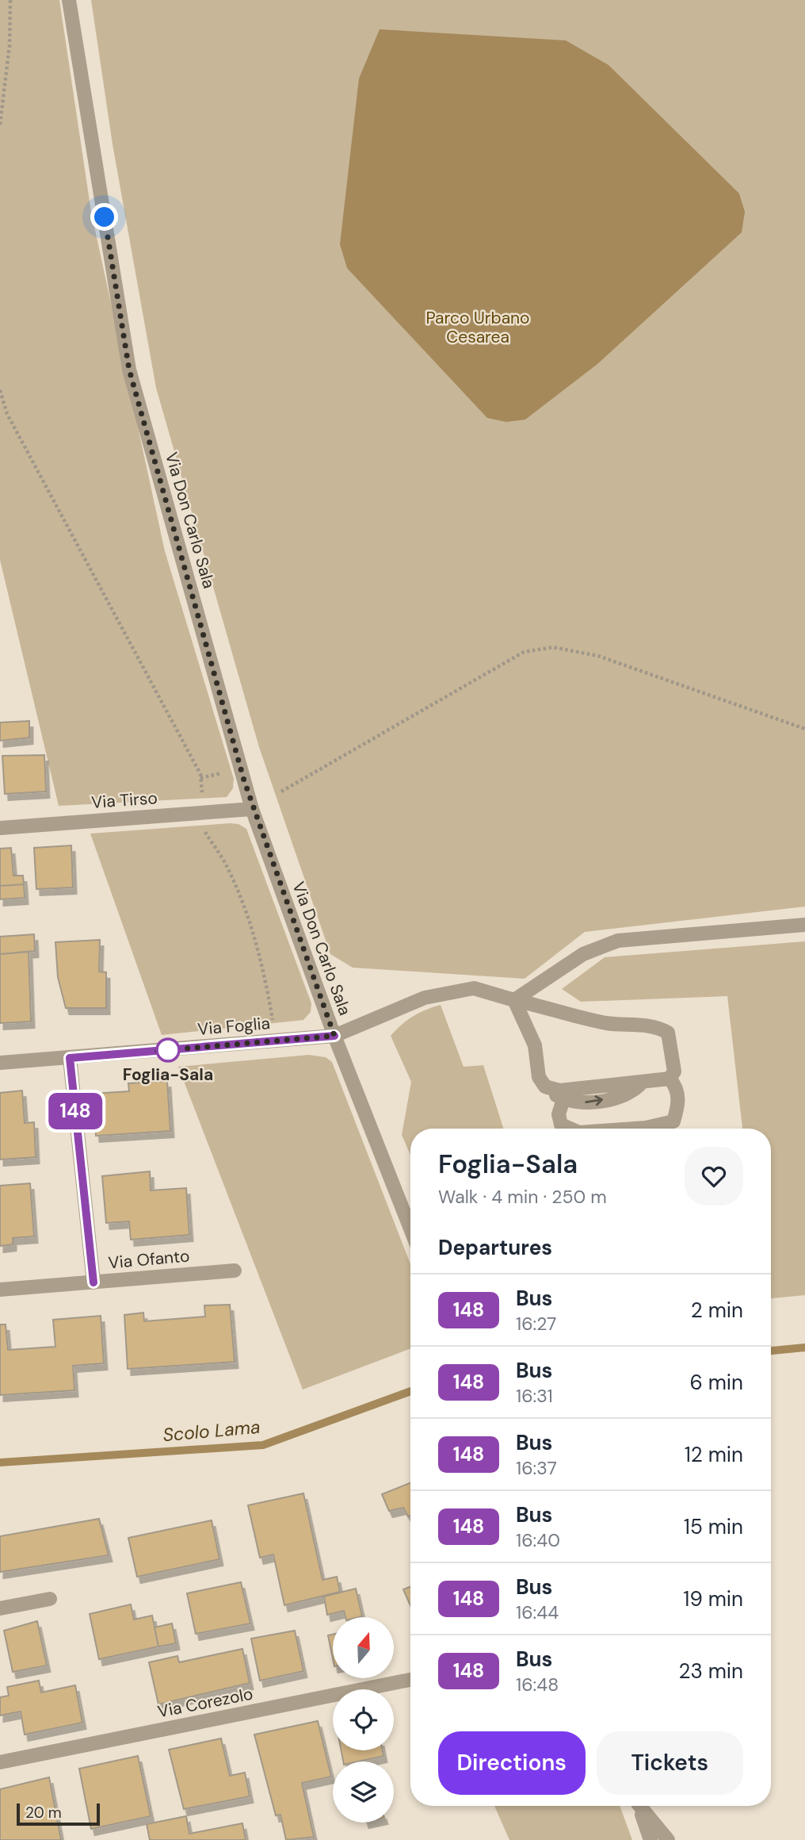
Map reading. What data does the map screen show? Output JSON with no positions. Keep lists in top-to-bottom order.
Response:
{
  "streets": {
    "street": [
      "Via Don Carlo Sala",
      "Via Tirso",
      "Via Foglia",
      "Via Ofanto",
      "Via Corezolo"
    ]
  },
  "crossings": [
    ["Via Don Carlo Sala", "Via Tirso"],
    ["Via Don Carlo Sala", "Via Foglia"]
  ],
  "water": ["Scolo Lama"],
  "parks": ["Parco Urbano Cesarea"],
  "places": ["Foglia-Sala"],
  "lines": ["bus line 148"],
  "scale_bar": "20 m",
  "north": "top",
  "page": {
    "on_map": "148",
    "heading": [
      ["Foglia-Sala", "Walk · 4 min · 250 m"],
      "Departures"
    ],
    "list": [
      {
        "mark": "148",
        "name": "Bus",
        "note": "16:27",
        "value": "2 min"
      },
      {
        "mark": "148",
        "name": "Bus",
        "note": "16:31",
        "value": "6 min"
      },
      {
        "mark": "148",
        "name": "Bus",
        "note": "16:37",
        "value": "12 min"
      },
      {
        "mark": "148",
        "name": "Bus",
        "note": "16:40",
        "value": "15 min"
      },
      {
        "mark": "148",
        "name": "Bus",
        "note": "16:44",
        "value": "19 min"
      },
      {
        "mark": "148",
        "name": "Bus",
        "note": "16:48",
        "value": "23 min"
      }
    ],
    "buttons": ["Directions", "Tickets"],
    "scale": "20 m"
  }
}
